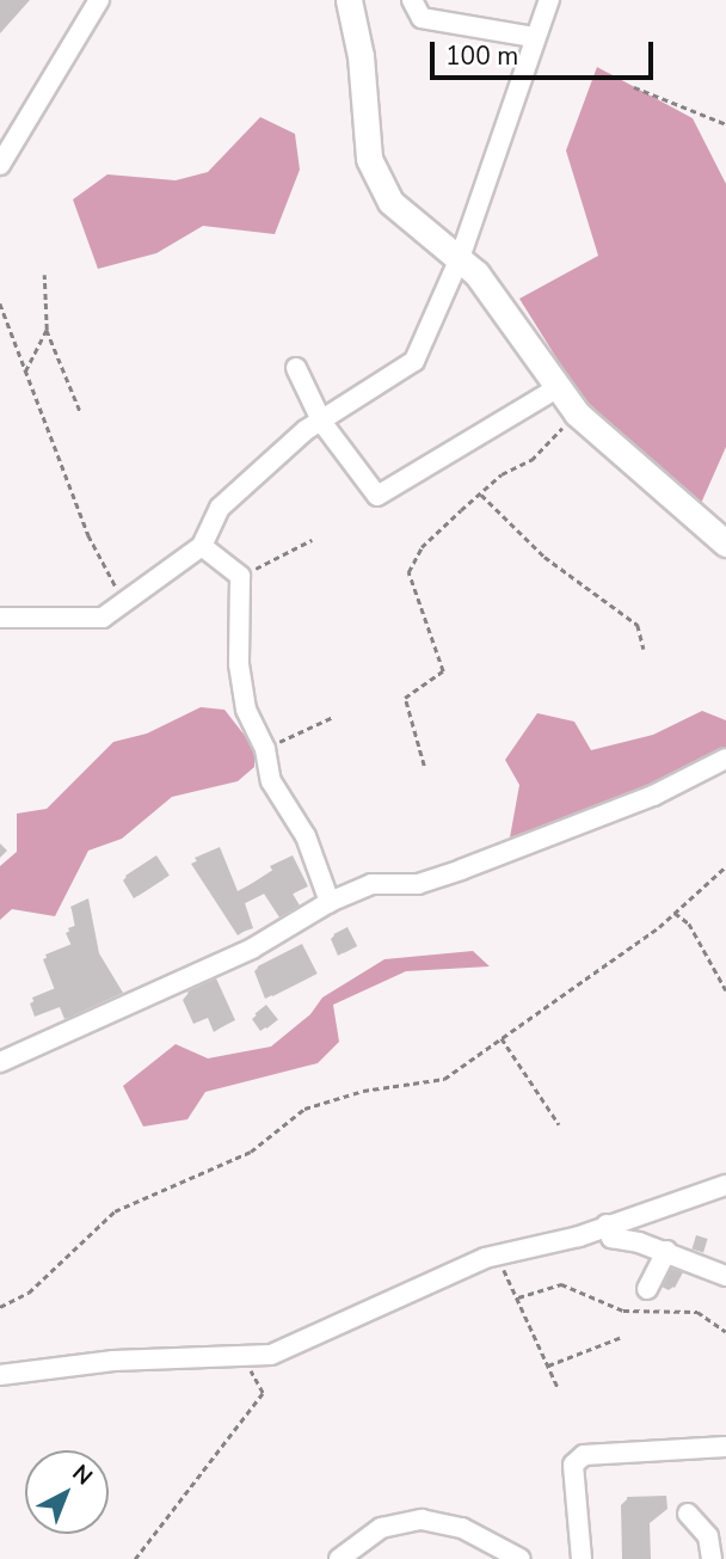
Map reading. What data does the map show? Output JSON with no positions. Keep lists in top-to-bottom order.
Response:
{
  "scale_bar": "100 m",
  "north": "top right"
}
